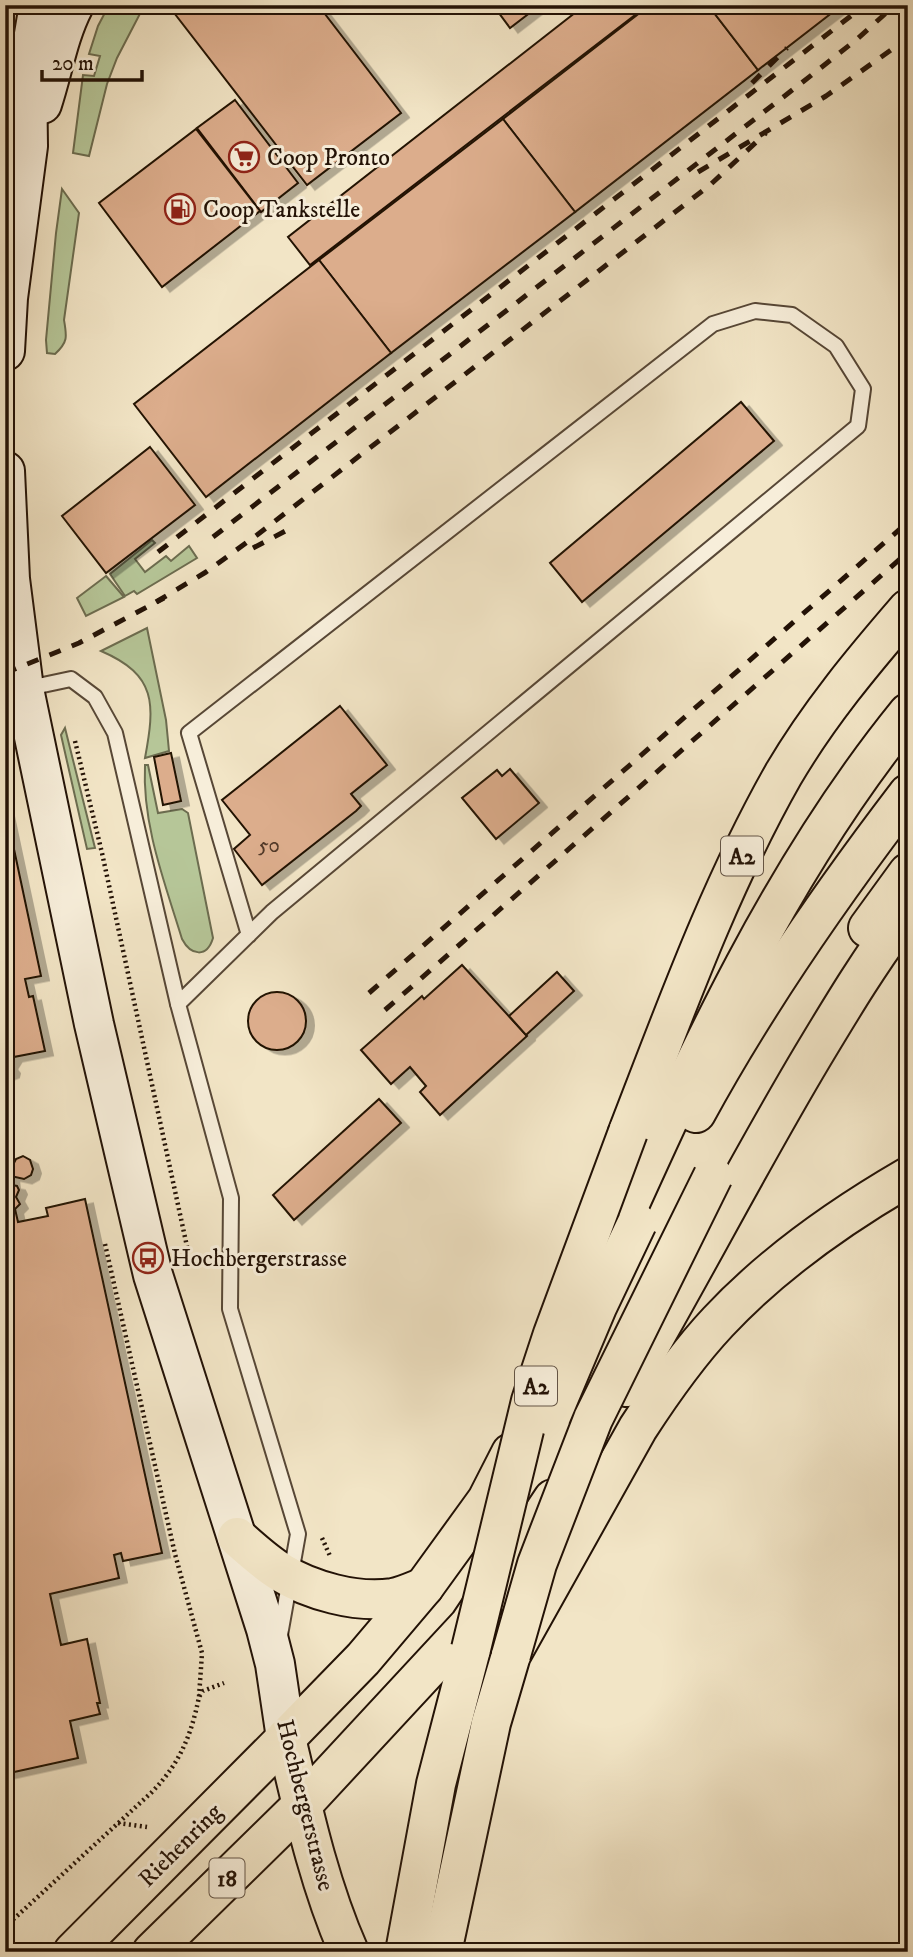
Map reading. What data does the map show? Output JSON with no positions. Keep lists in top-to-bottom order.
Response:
{
  "streets": {
    "main road": [
      "A2",
      "Hochbergerstrasse",
      "Riehenring",
      "18"
    ]
  },
  "crossings": [
    ["Hochbergerstrasse", "Riehenring"],
    ["Hochbergerstrasse", "18"]
  ],
  "places": {
    "supermarket": ["Coop Pronto"],
    "fuel station": ["Coop Tankstelle"],
    "bus stop": ["Hochbergerstrasse"]
  },
  "house_numbers": ["50"],
  "scale_bar": "20 m"
}
